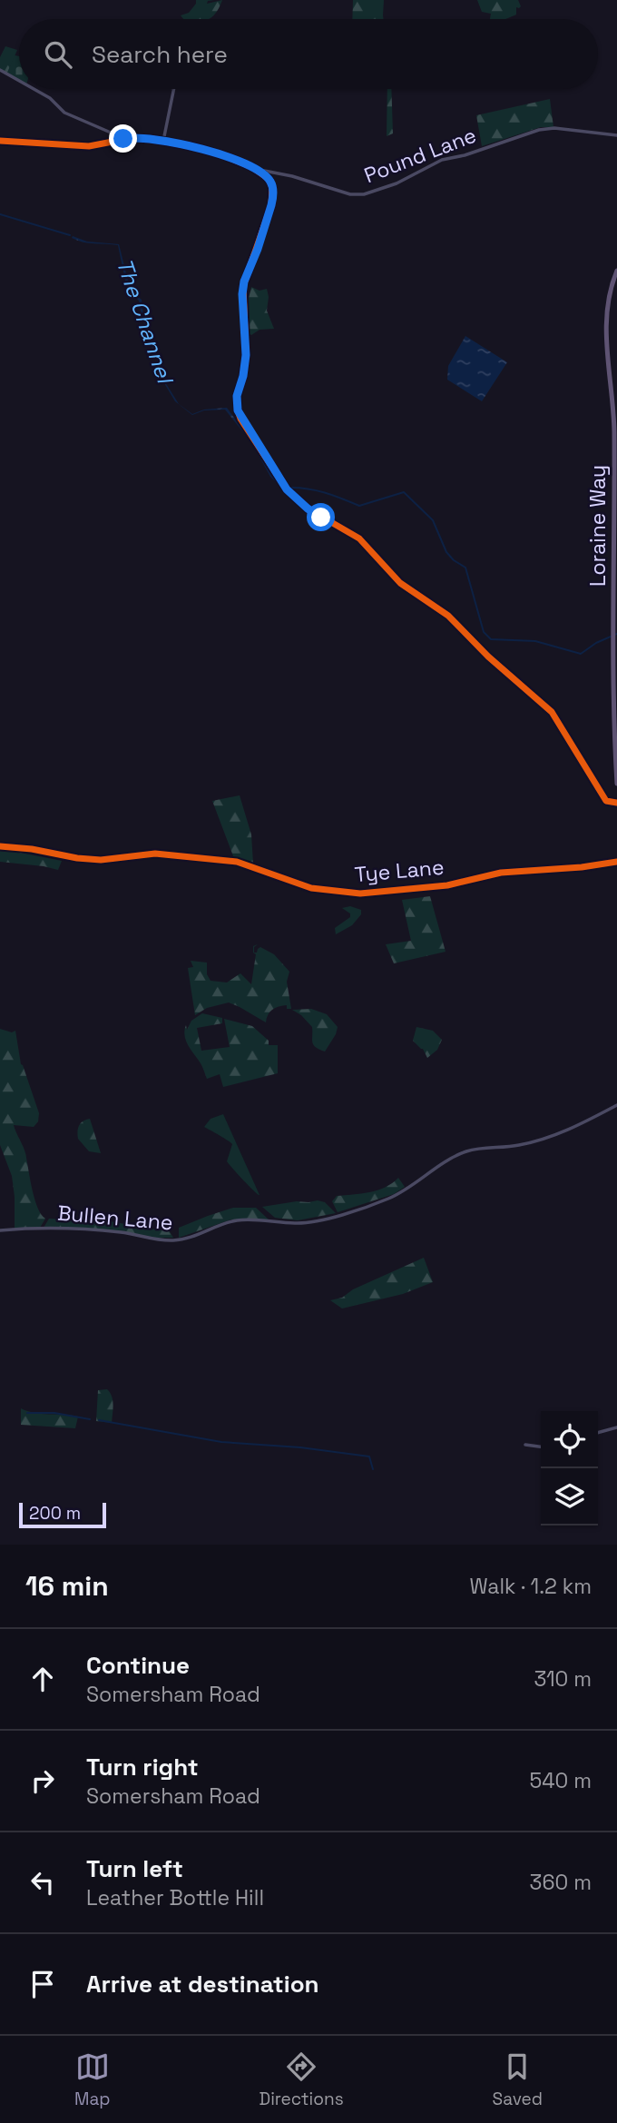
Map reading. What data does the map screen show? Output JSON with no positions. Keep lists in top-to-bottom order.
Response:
{
  "streets": {
    "main road": ["Loraine Way"],
    "street": ["Pound Lane", "Tye Lane", "Bullen Lane"]
  },
  "water": ["The Channel"],
  "scale_bar": "200 m",
  "page": {
    "search": "Search here",
    "scale": "200 m",
    "heading": ["16 min", "Walk · 1.2 km"],
    "list": [
      ["Continue", "Somersham Road", "310 m"],
      ["Turn right", "Somersham Road", "540 m"],
      ["Turn left", "Leather Bottle Hill", "360 m"],
      "Arrive at destination"
    ],
    "nav": ["Map", "Directions", "Saved"]
  }
}
